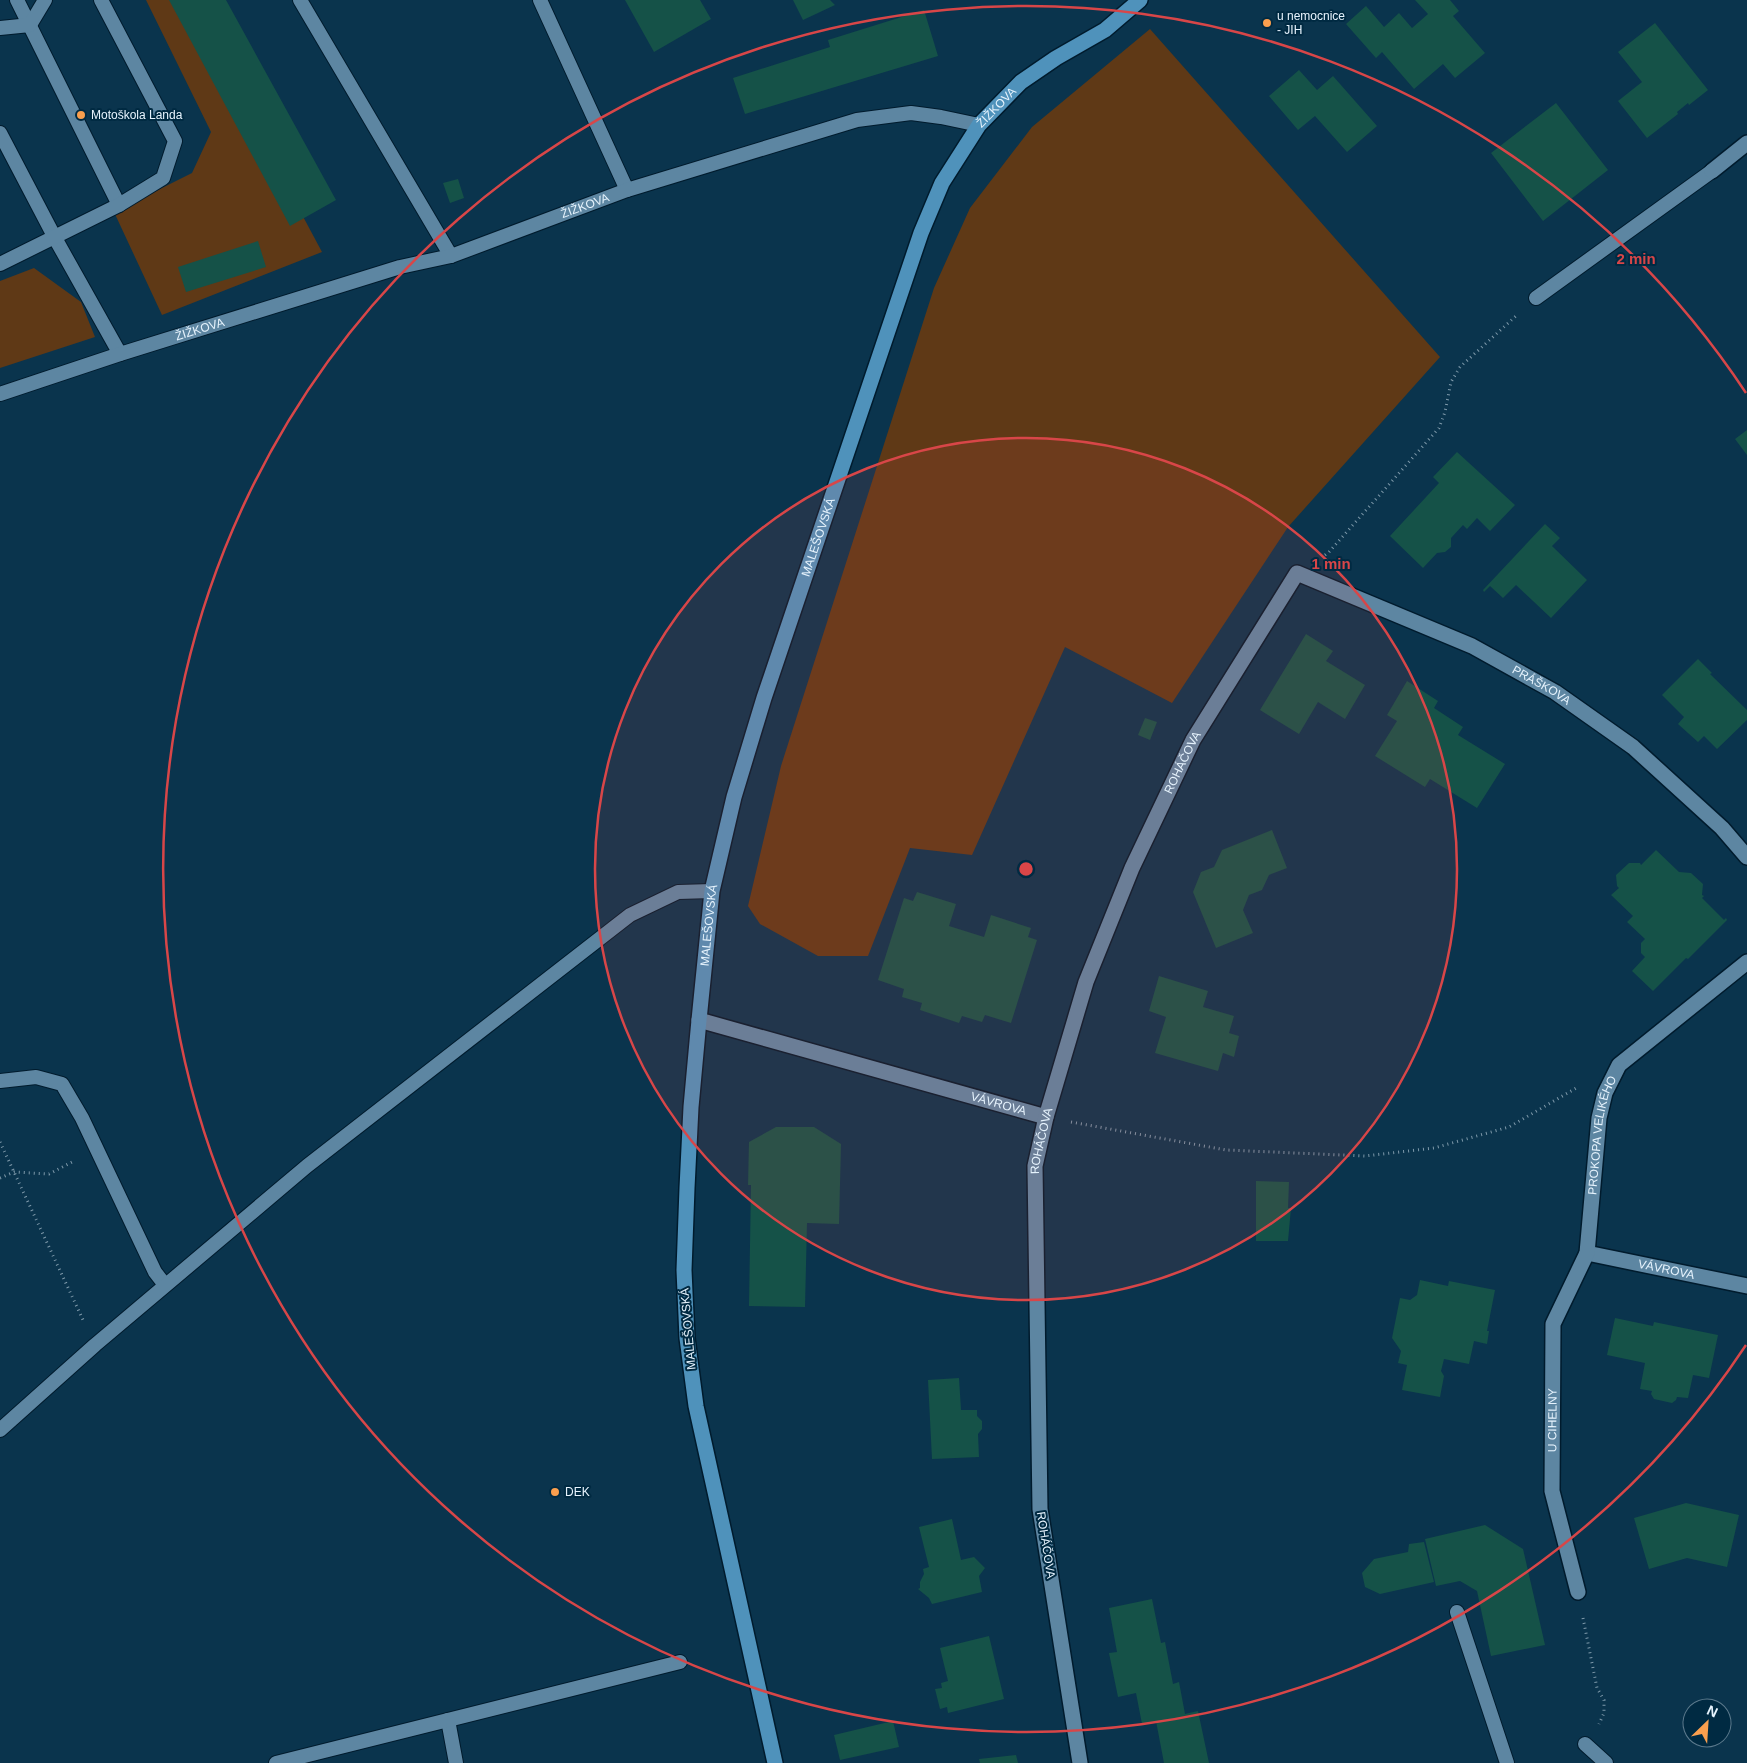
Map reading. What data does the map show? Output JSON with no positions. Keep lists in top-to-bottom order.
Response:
{
  "streets": {
    "street": [
      "ŽIŽKOVA",
      "MALEŠOVSKÁ",
      "PRÁŠKOVA",
      "ROHÁČOVA",
      "VÁVROVA",
      "PROKOPA VELIKÉHO",
      "U CIHELNY"
    ]
  },
  "crossings": [
    ["ŽIŽKOVA", "MALEŠOVSKÁ"],
    ["MALEŠOVSKÁ", "VÁVROVA"],
    ["PRÁŠKOVA", "ROHÁČOVA"],
    ["ROHÁČOVA", "VÁVROVA"],
    ["VÁVROVA", "PROKOPA VELIKÉHO"],
    ["VÁVROVA", "U CIHELNY"],
    ["PROKOPA VELIKÉHO", "U CIHELNY"]
  ],
  "places": ["u nemocnice - JIH", "Motoškola Landa", "DEK"],
  "north": "top right",
  "rings": ["2 min", "1 min"]
}
